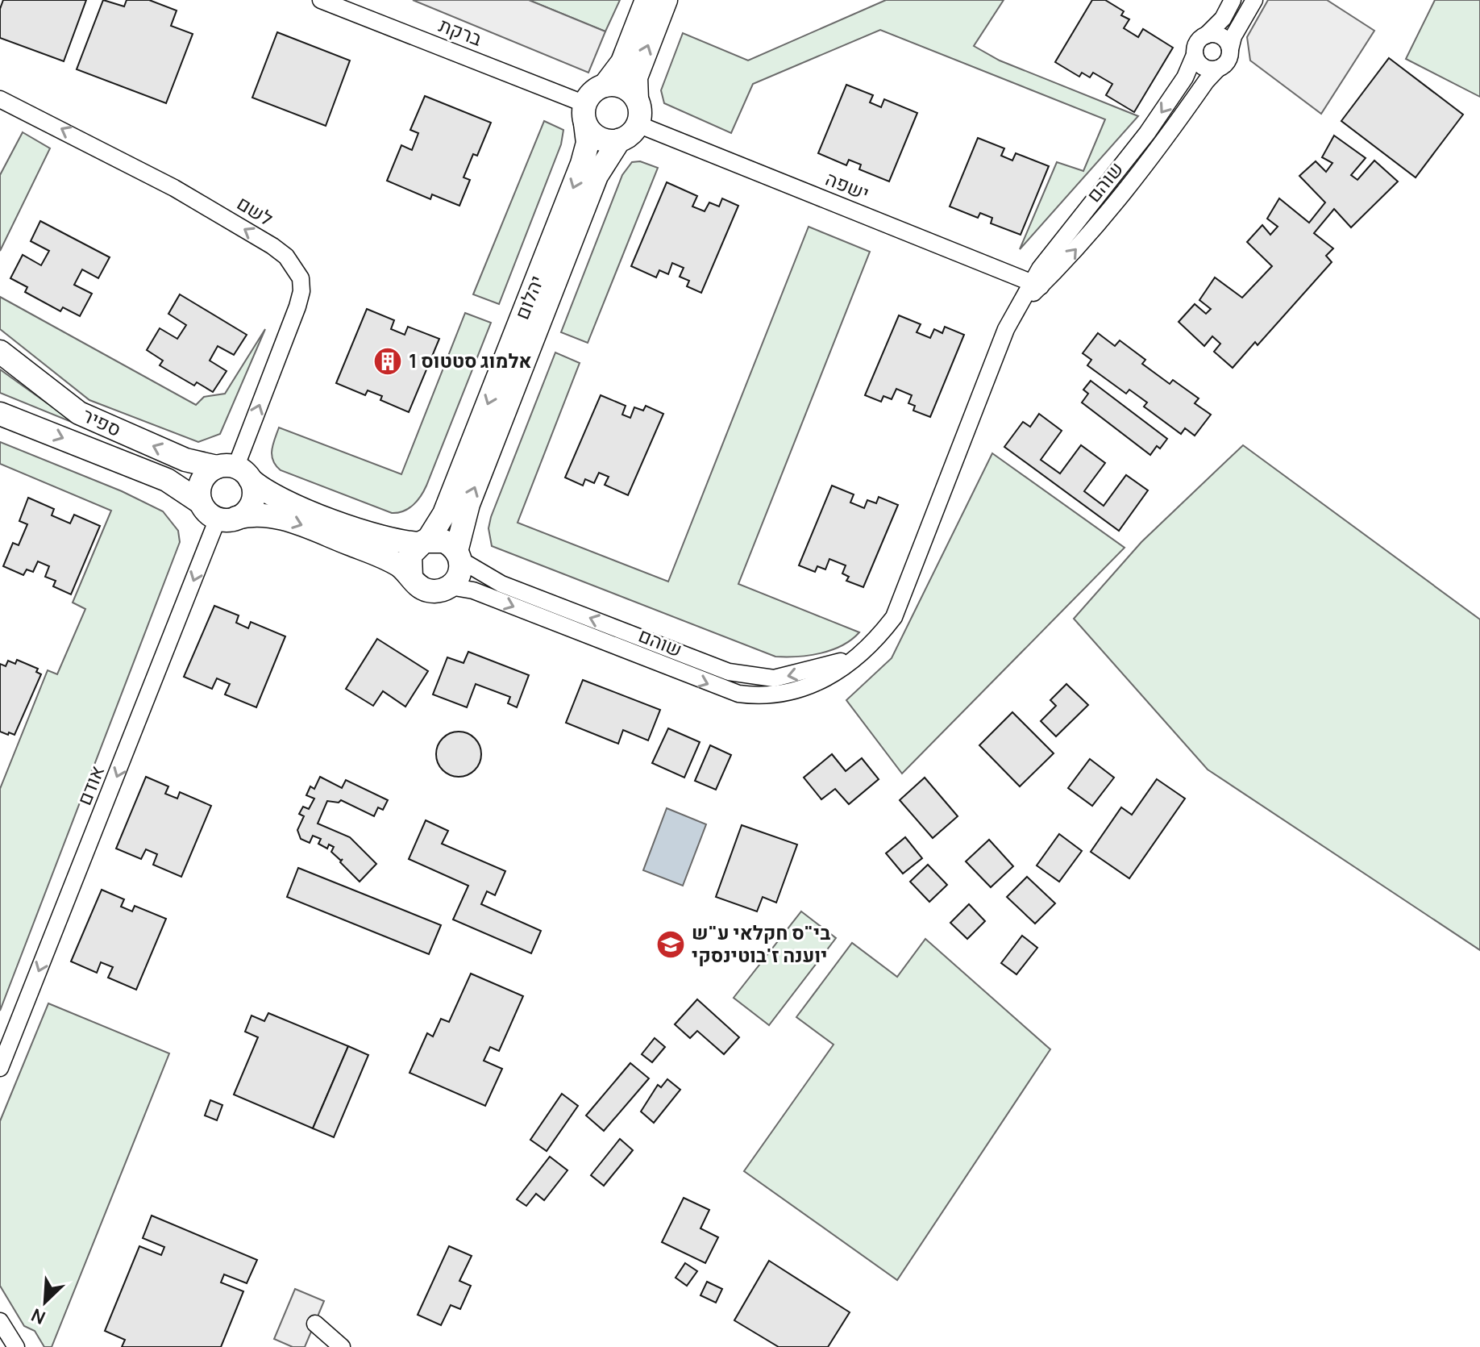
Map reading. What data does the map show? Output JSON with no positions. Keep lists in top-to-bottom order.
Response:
{
  "streets": {
    "street": [
      "ברקת",
      "שוהם",
      "ישפה",
      "לשם",
      "יהלום",
      "ספיר",
      "אודם"
    ]
  },
  "crossings": [
    ["ברקת", "ישפה"],
    ["ברקת", "יהלום"],
    ["שוהם", "ישפה"],
    ["שוהם", "יהלום"],
    ["שוהם", "ספיר"],
    ["ישפה", "יהלום"],
    ["לשם", "ספיר"],
    ["לשם", "אודם"],
    ["יהלום", "ספיר"],
    ["ספיר", "אודם"]
  ],
  "one_way": ["אודם"],
  "places": {
    "building": ["אלמוג סטטוס 1"],
    "school or university": ["בי\"ס חקלאי ע\"ש יוענה ז'בוטינסקי"]
  },
  "north": "bottom left"
}
